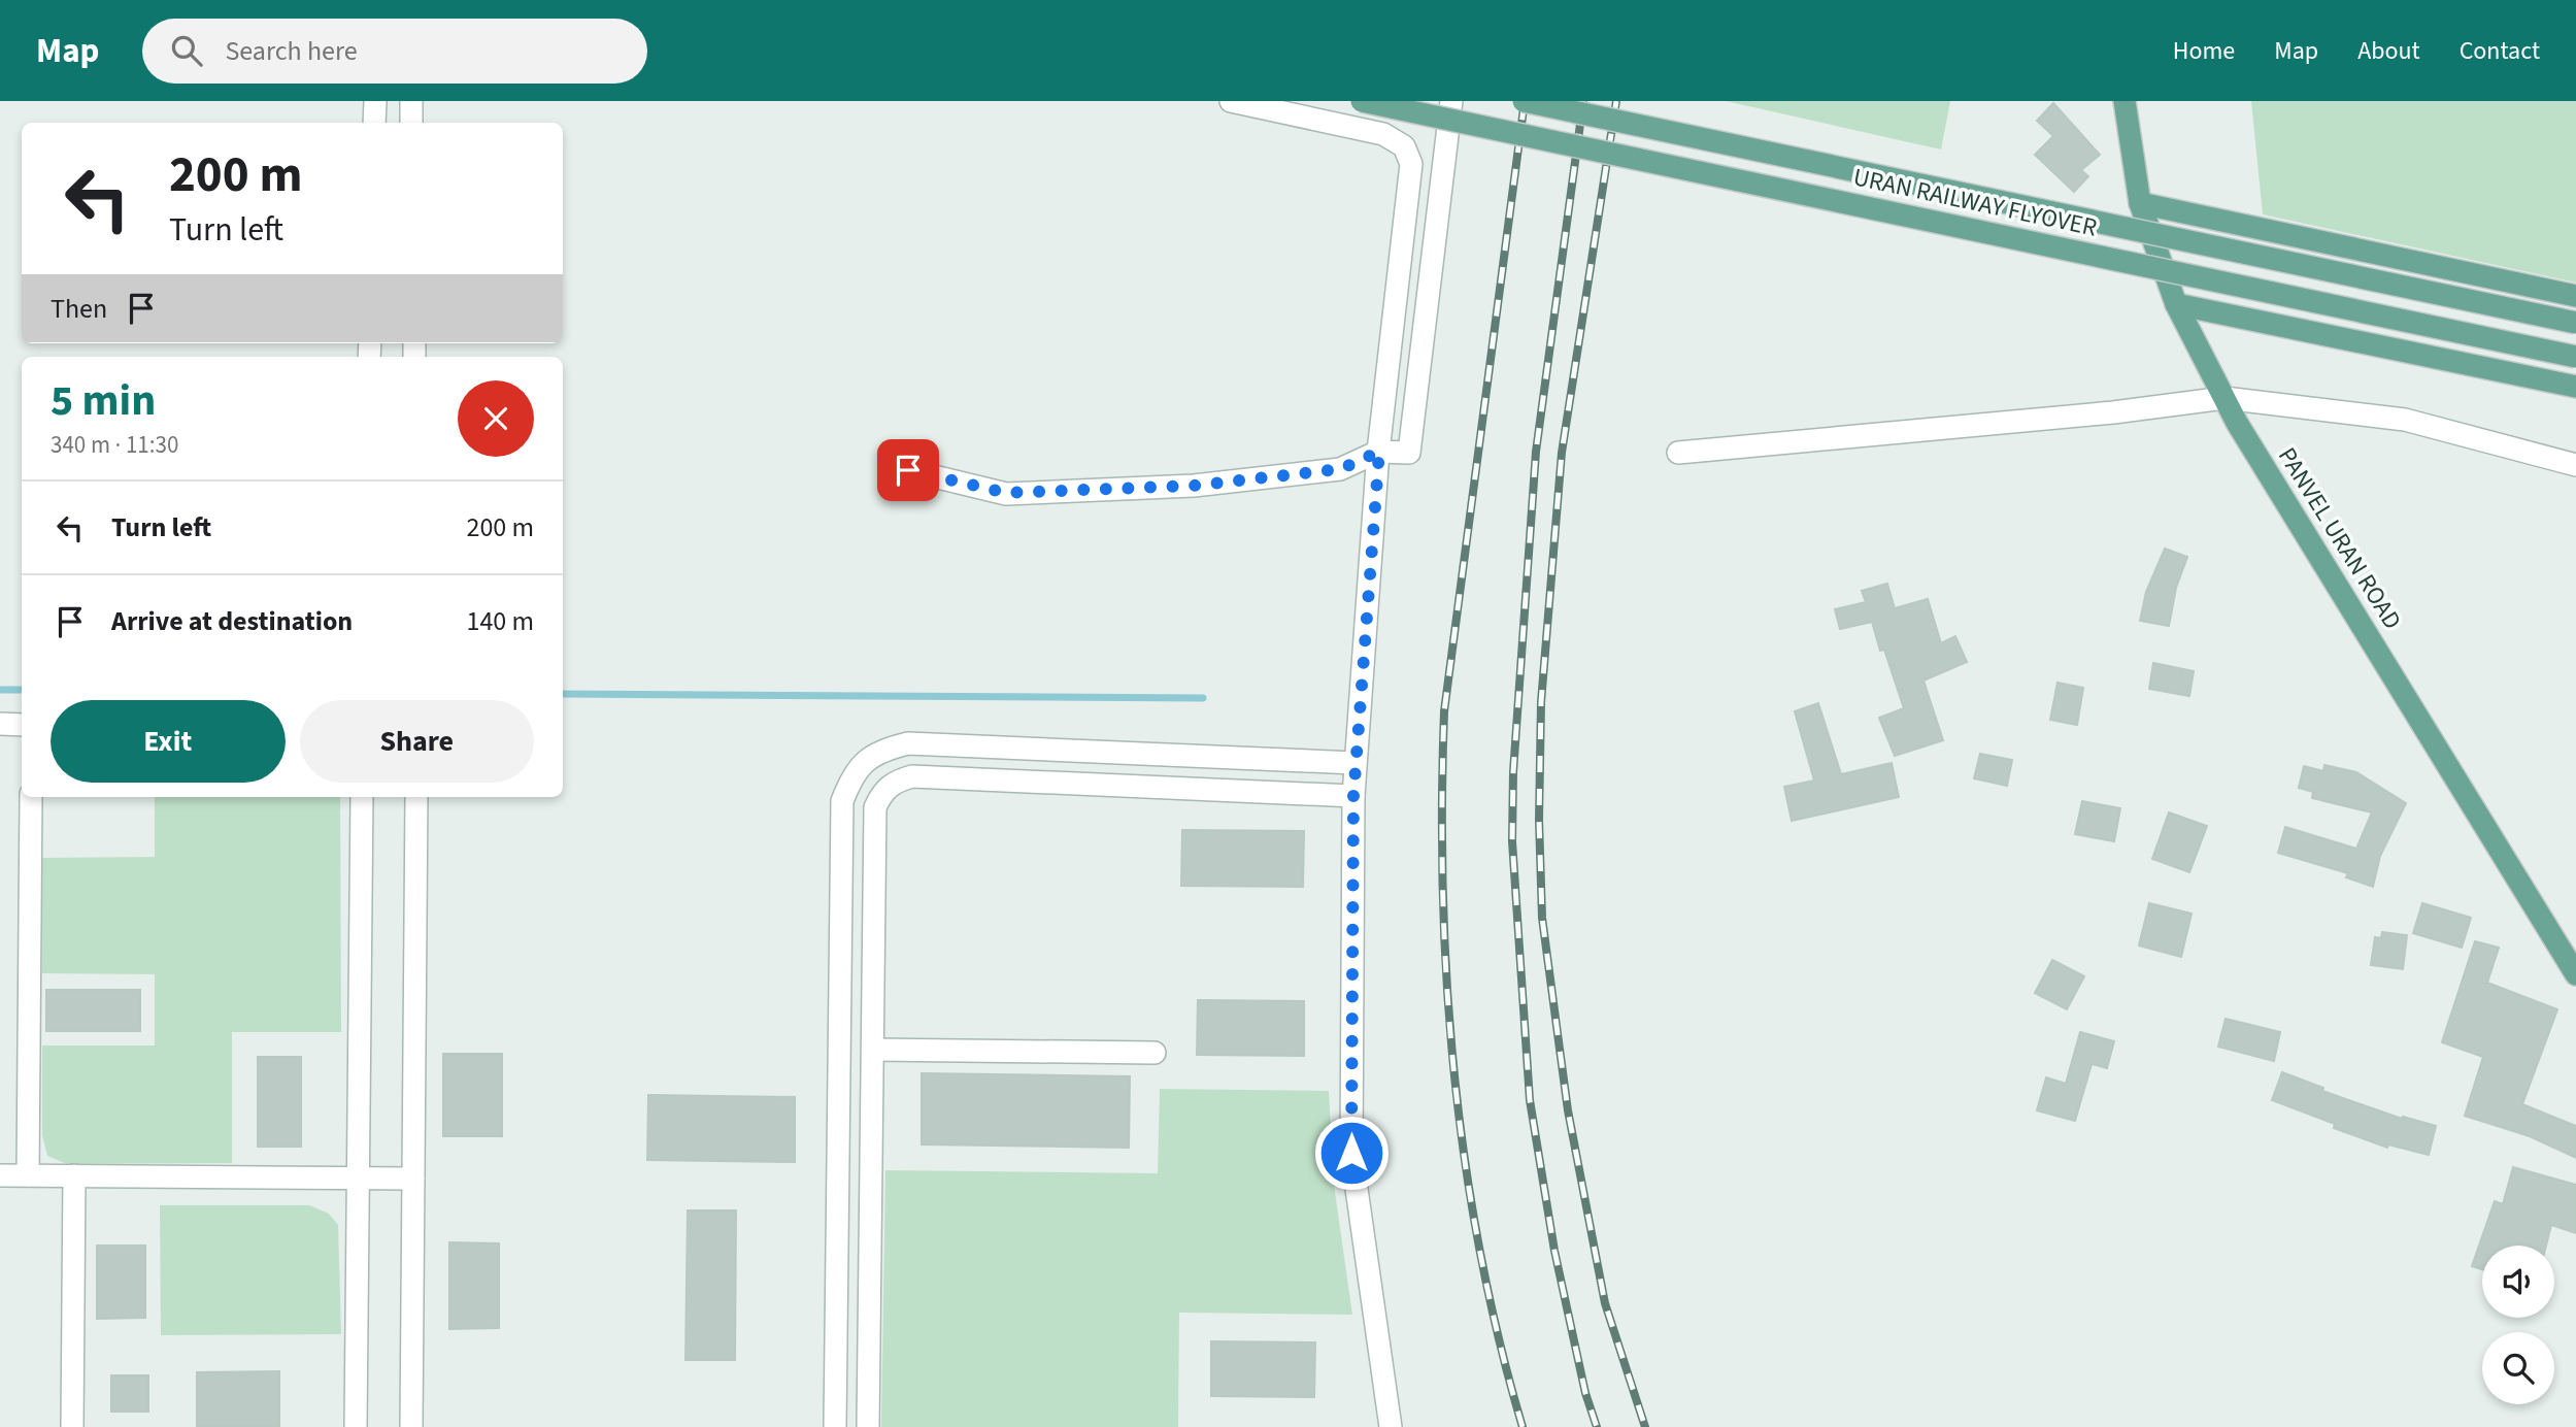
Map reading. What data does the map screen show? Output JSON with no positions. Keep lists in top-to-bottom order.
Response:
{
  "streets": {
    "main road": ["URAN RAILWAY FLYOVER", "PANVEL URAN ROAD"]
  },
  "page": {
    "header": "Map",
    "search": "Search here",
    "nav": [
      "Home",
      "Map",
      "About",
      "Contact"
    ],
    "turn": ["200 m", "Turn left"],
    "then": "Then",
    "heading": ["5 min", "340 m · 11:30"],
    "list": [
      {
        "name": "Turn left",
        "value": "200 m"
      },
      {
        "name": "Arrive at destination",
        "value": "140 m"
      }
    ],
    "buttons": ["Exit", "Share"]
  }
}
